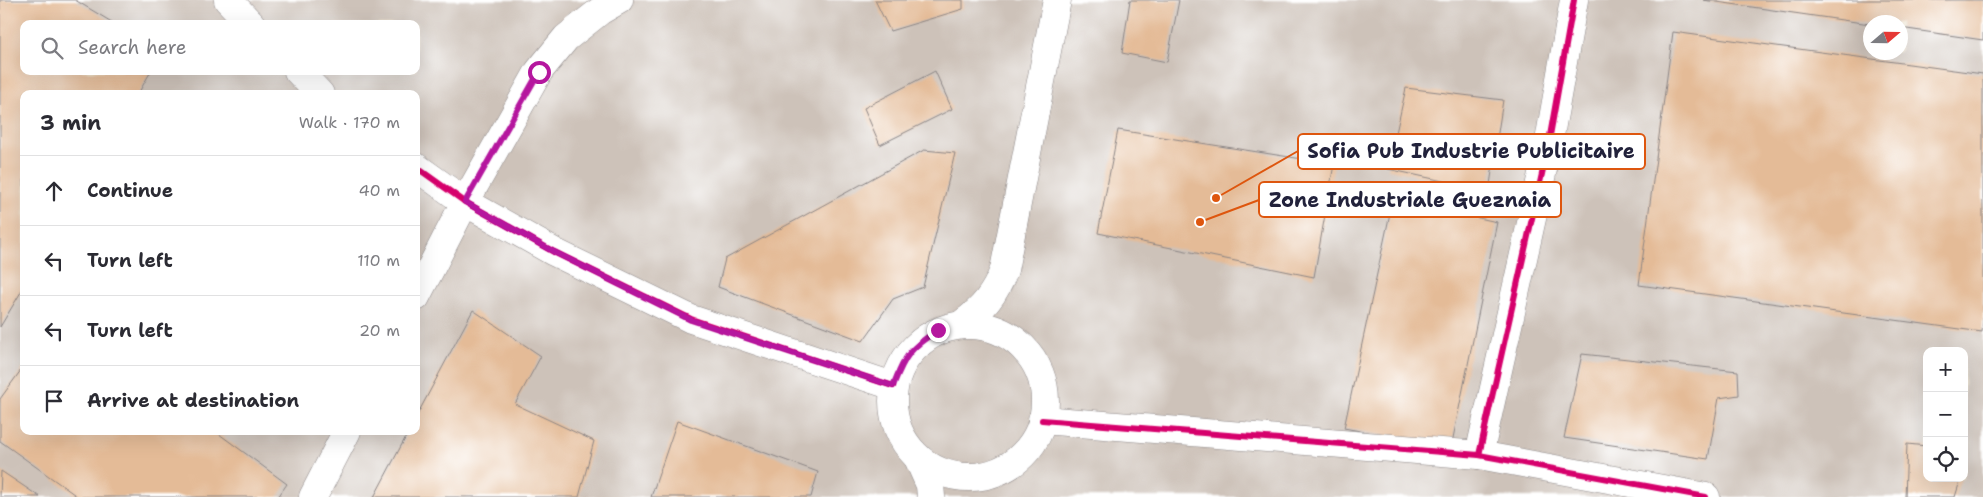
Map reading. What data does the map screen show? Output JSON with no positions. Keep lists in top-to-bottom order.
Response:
{
  "places": ["Sofia Pub Industrie Publicitaire", "Zone Industriale Gueznaia"],
  "north": "right",
  "page": {
    "search": "Search here",
    "heading": ["3 min", "Walk · 170 m"],
    "list": [
      ["Continue", "40 m"],
      ["Turn left", "110 m"],
      ["Turn left", "20 m"],
      "Arrive at destination"
    ],
    "map_buttons": ["+", "−"]
  }
}
